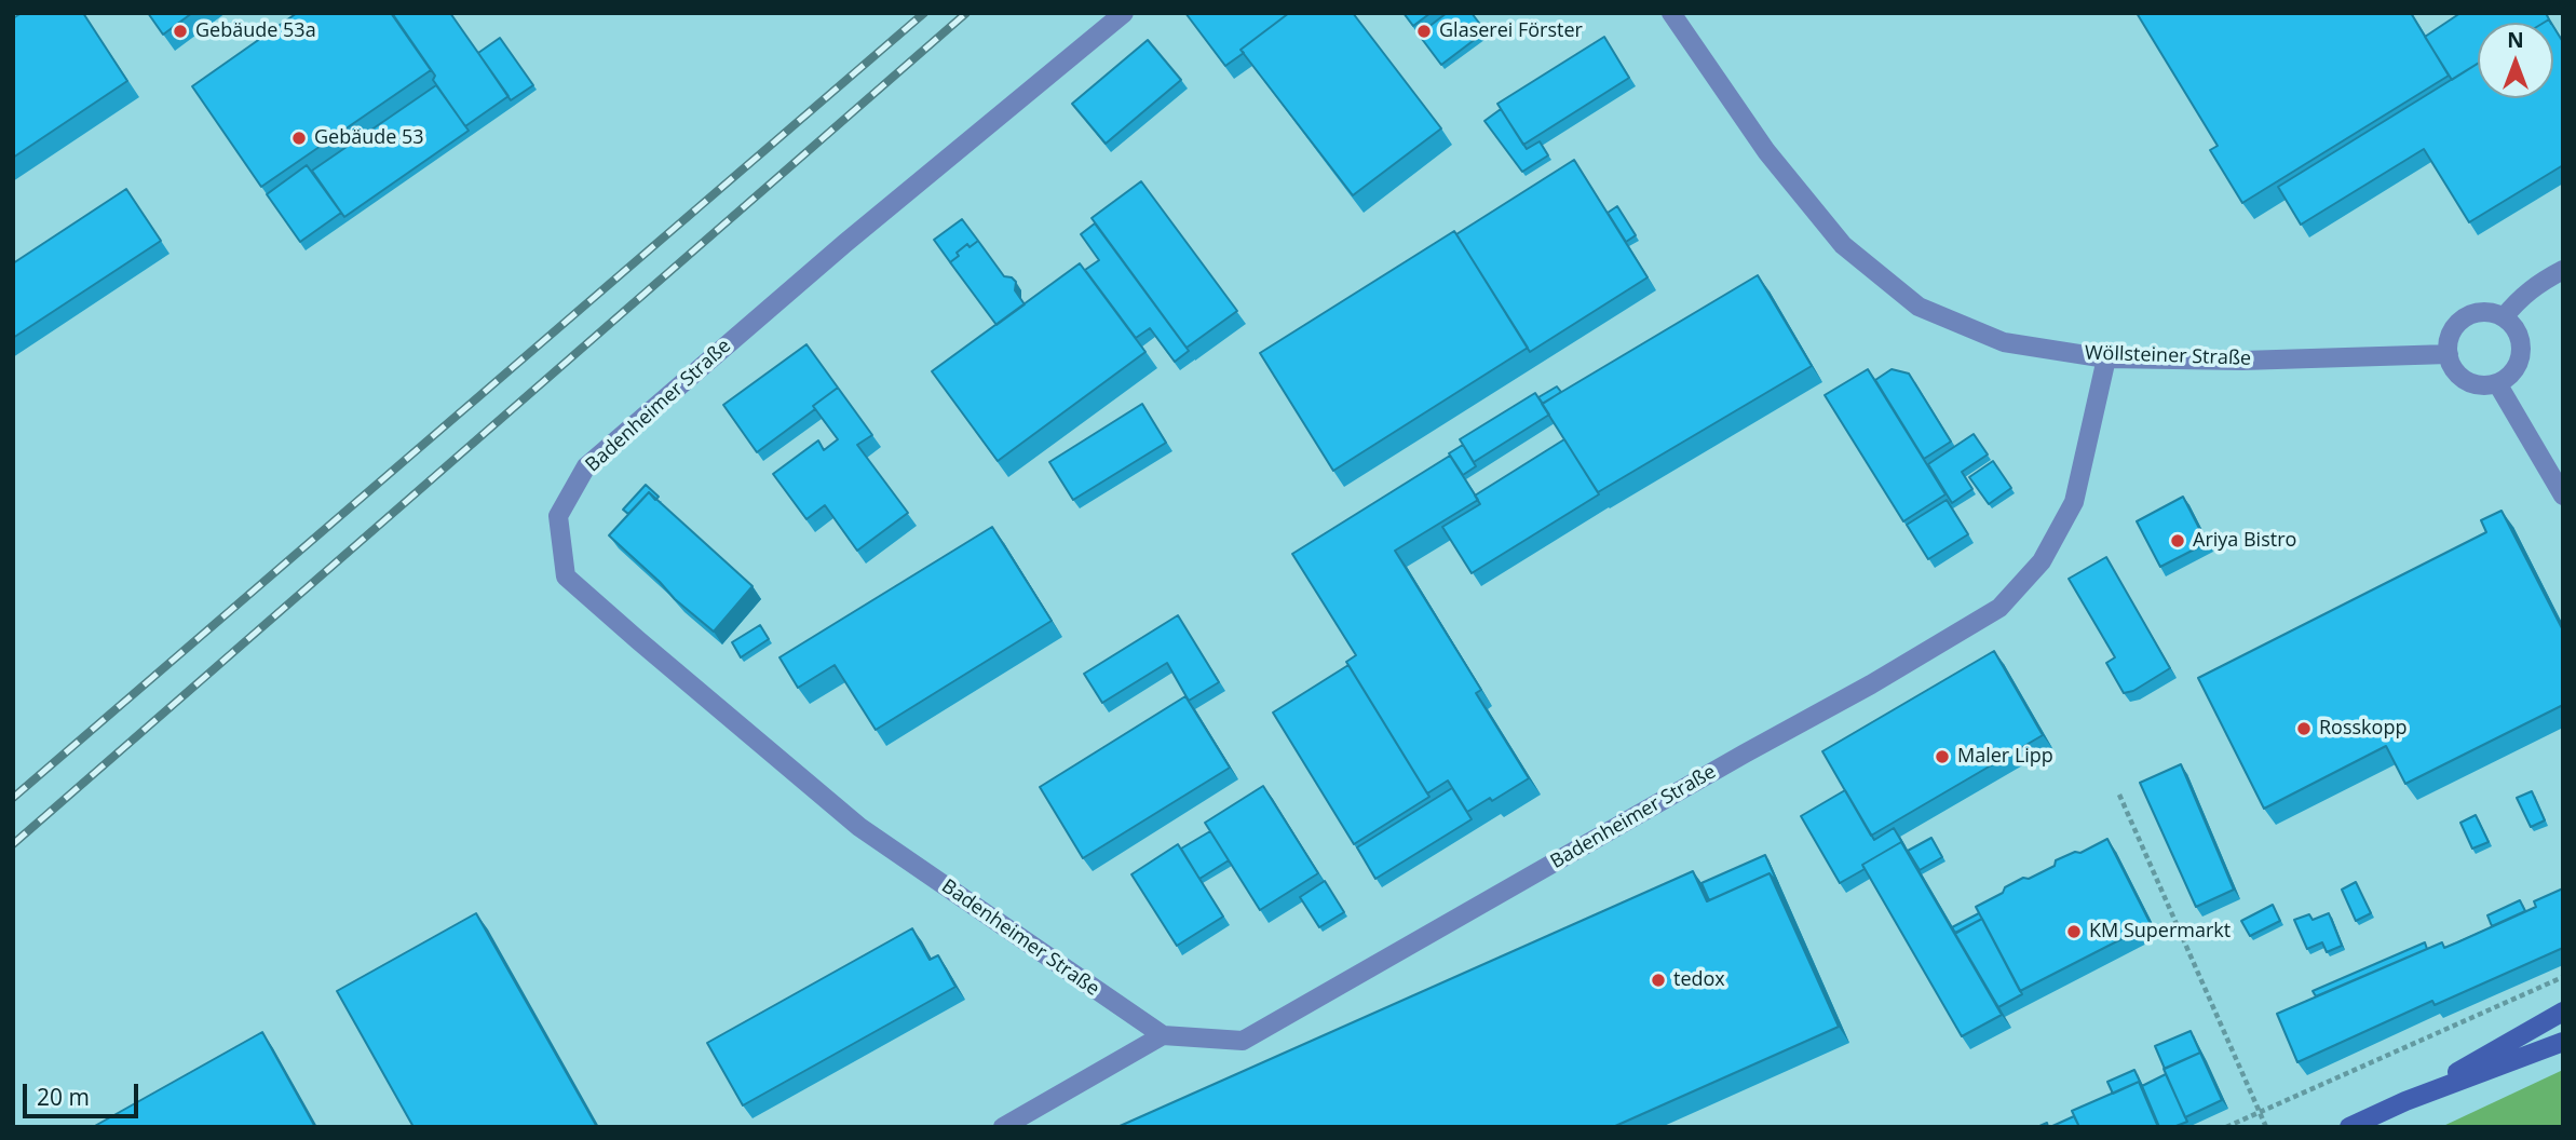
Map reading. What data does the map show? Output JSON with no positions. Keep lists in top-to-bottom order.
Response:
{
  "streets": {
    "street": ["Wöllsteiner Straße", "Badenheimer Straße"]
  },
  "crossings": [
    ["Wöllsteiner Straße", "Badenheimer Straße"]
  ],
  "places": [
    "Gebäude 53a",
    "Glaserei Förster",
    "Gebäude 53",
    "Ariya Bistro",
    "Rosskopp",
    "Maler Lipp",
    "KM Supermarkt",
    "tedox"
  ],
  "scale_bar": "20 m",
  "north": "top"
}
